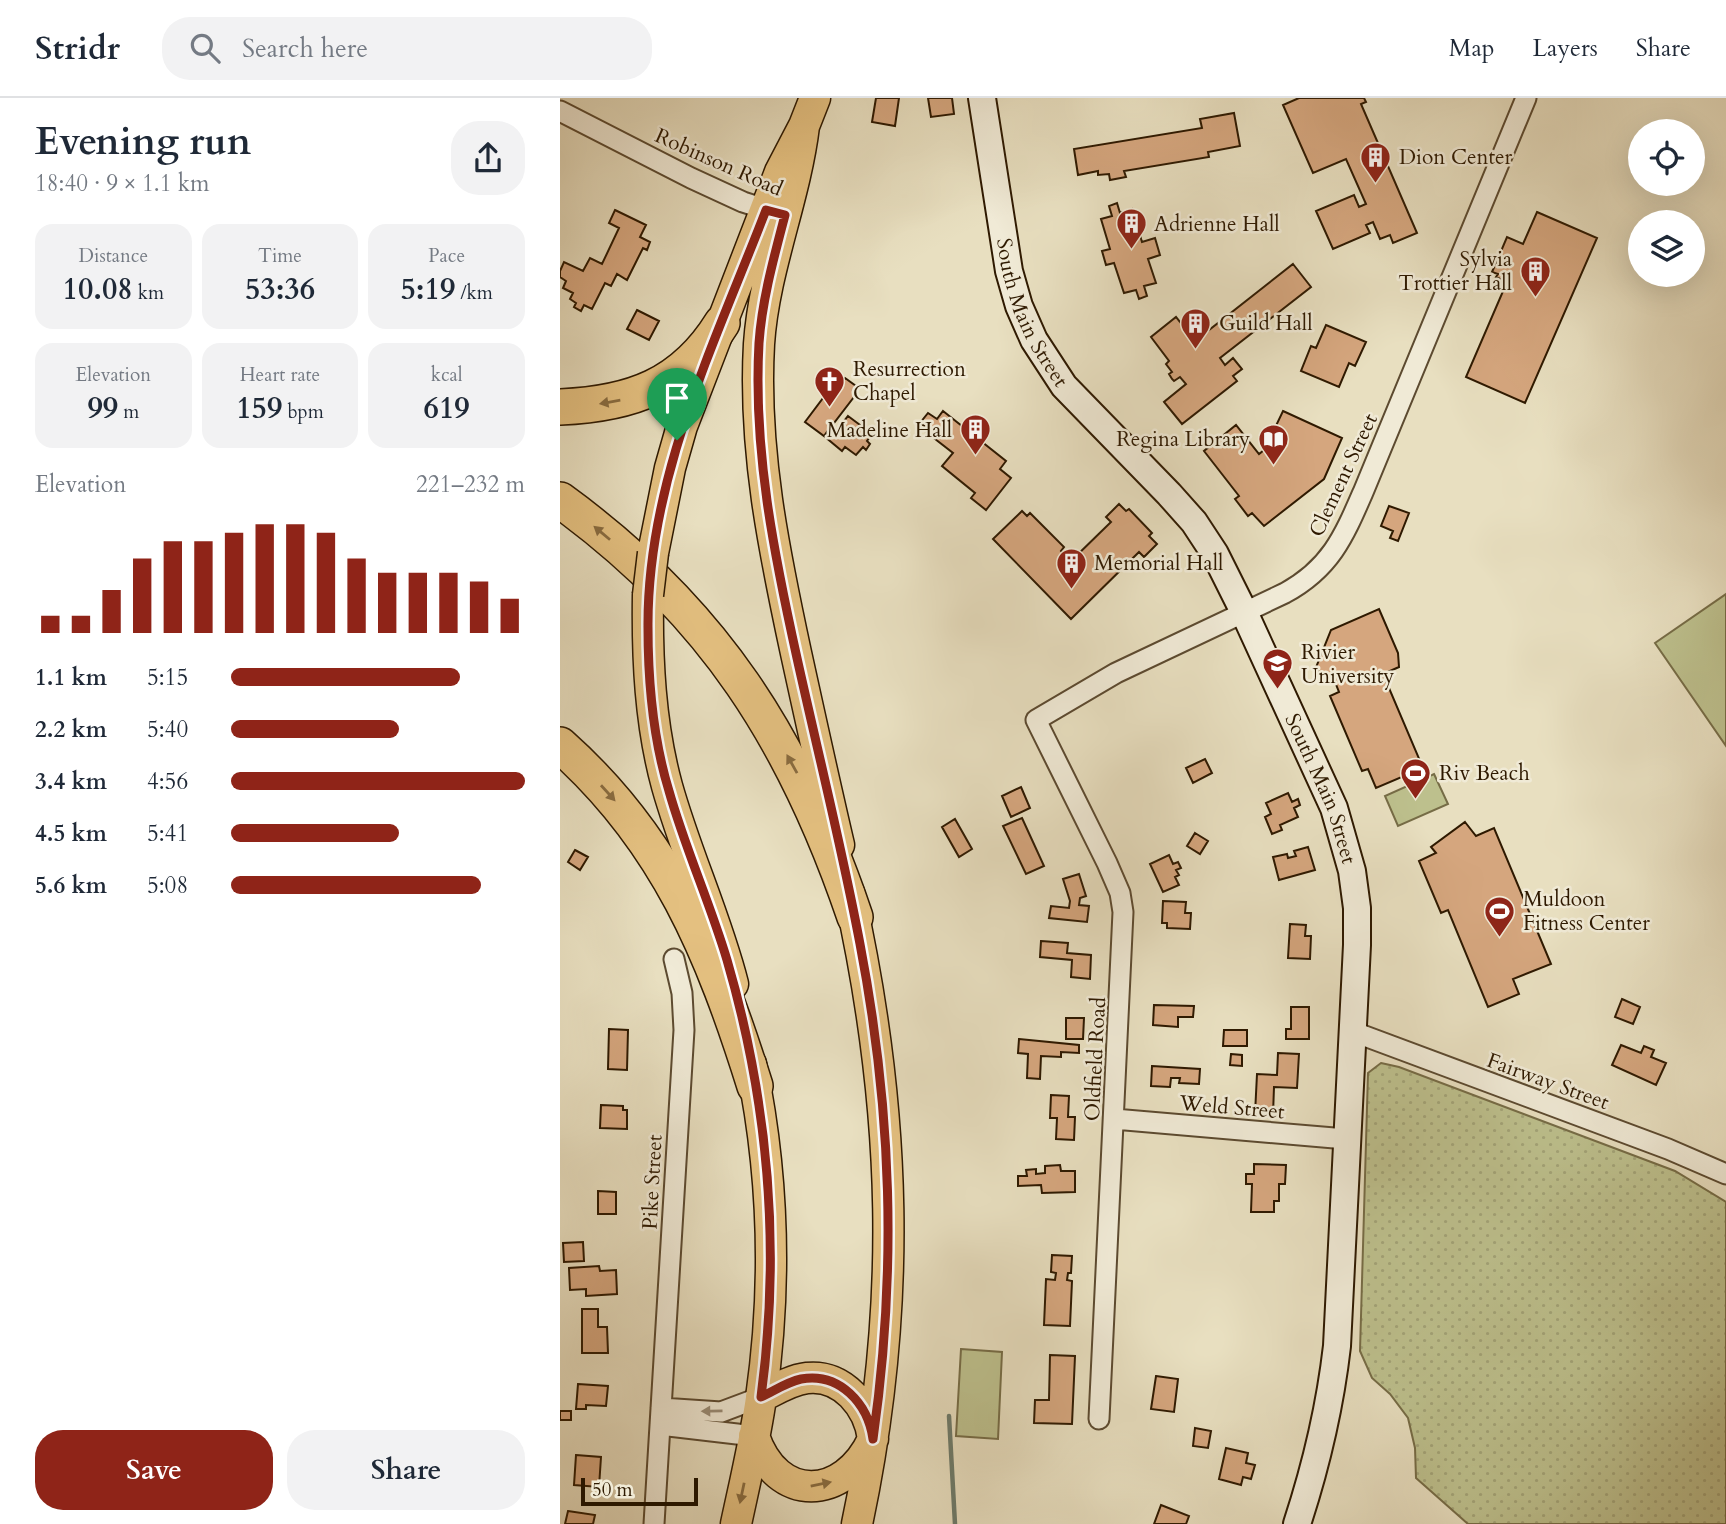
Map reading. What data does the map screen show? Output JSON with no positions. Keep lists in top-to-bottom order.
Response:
{
  "streets": {
    "street": [
      "Robinson Road",
      "South Main Street",
      "Clement Street",
      "Oldfield Road",
      "Fairway Street",
      "Weld Street",
      "Pike Street"
    ]
  },
  "crossings": [
    ["South Main Street", "Clement Street"],
    ["South Main Street", "Fairway Street"],
    ["South Main Street", "Weld Street"],
    ["Clement Street", "Oldfield Road"],
    ["Oldfield Road", "Weld Street"]
  ],
  "places": {
    "building": [
      "Dion Center",
      "Adrienne Hall",
      "Sylvia Trottier Hall",
      "Guild Hall",
      "Madeline Hall",
      "Memorial Hall"
    ],
    "church": ["Resurrection Chapel"],
    "library": ["Regina Library"],
    "school or university": ["Rivier University"],
    "sports": ["Riv Beach", "Muldoon Fitness Center"]
  },
  "scale_bar": "50 m",
  "page": {
    "header": "Stridr",
    "search": "Search here",
    "nav": ["Map", "Layers", "Share"],
    "heading": ["Evening run", "18:40 · 9 × 1.1 km"],
    "stats": [
      ["Distance", "10.08 km"],
      ["Time", "53:36"],
      ["Pace", "5:19 /km"],
      ["Elevation", "99 m"],
      ["Heart rate", "159 bpm"],
      ["kcal", "619"]
    ],
    "chart": ["Elevation", "221–232 m"],
    "list": [
      {
        "name": "1.1 km",
        "note": "5:15"
      },
      {
        "name": "2.2 km",
        "note": "5:40"
      },
      {
        "name": "3.4 km",
        "note": "4:56"
      },
      {
        "name": "4.5 km",
        "note": "5:41"
      },
      {
        "name": "5.6 km",
        "note": "5:08"
      }
    ],
    "buttons": ["Save", "Share"],
    "scale": "50 m"
  }
}
